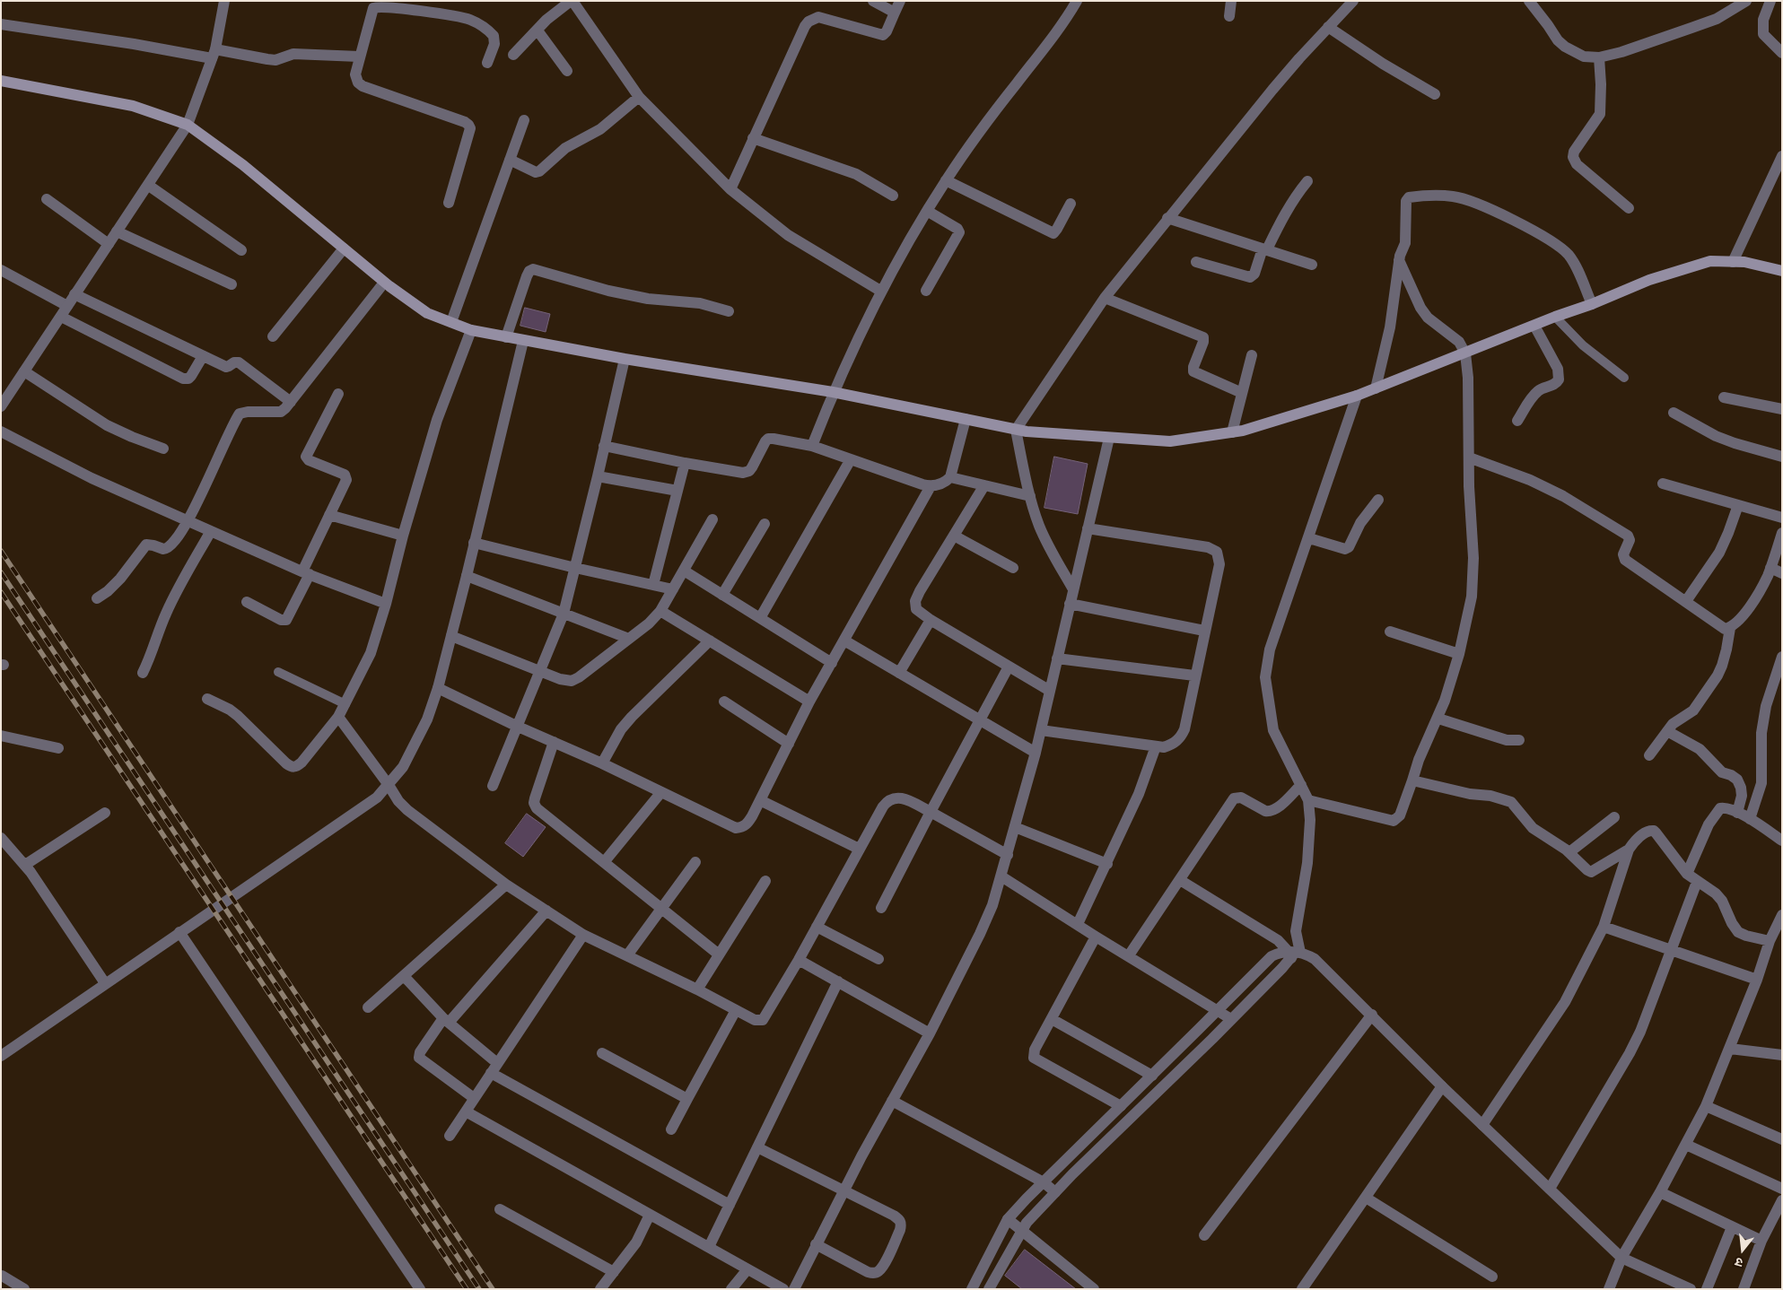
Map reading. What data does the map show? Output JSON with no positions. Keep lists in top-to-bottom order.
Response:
{
  "north": "bottom"
}
